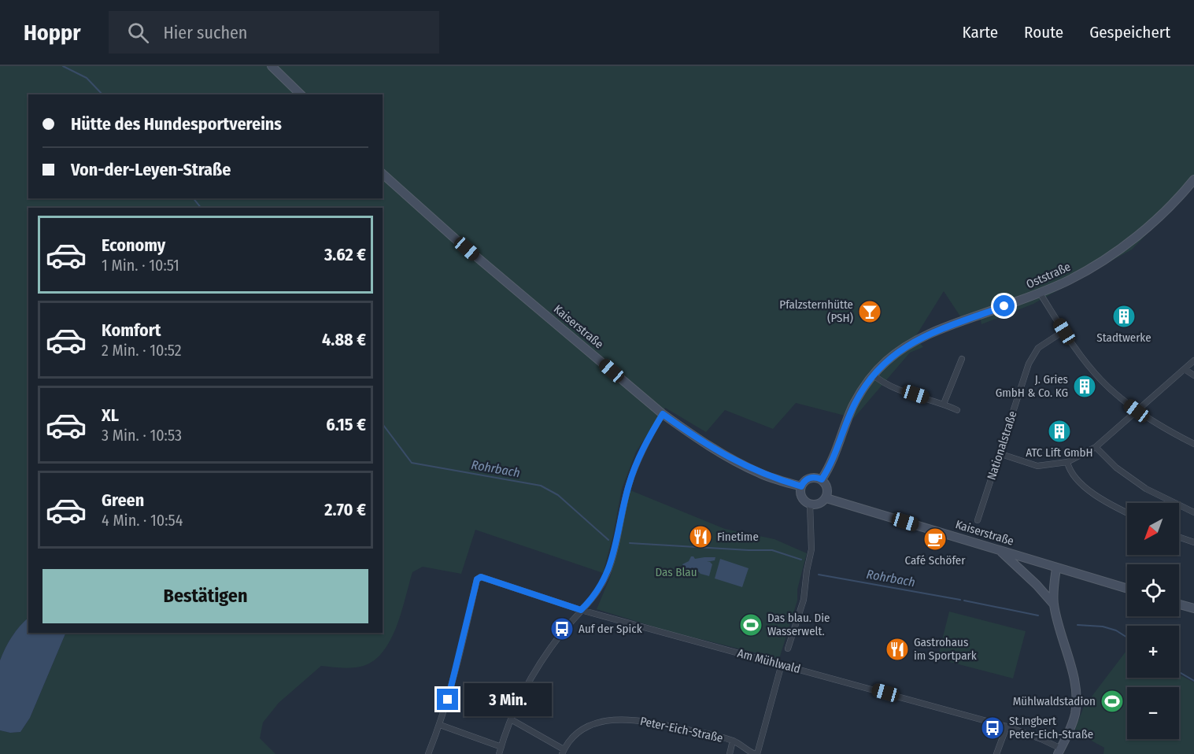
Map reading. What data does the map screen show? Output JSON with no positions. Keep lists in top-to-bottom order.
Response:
{
  "streets": {
    "main road": ["Oststraße", "Kaiserstraße"],
    "street": ["Nationalstraße", "Am Mühlwald", "Peter-Eich-Straße"]
  },
  "crossings": [
    ["Oststraße", "Kaiserstraße"]
  ],
  "water": ["Rohrbach"],
  "parks": ["Das Blau"],
  "places": {
    "bar": ["Pfalzsternhütte (PSH)"],
    "building": ["Stadtwerke", "J. Gries GmbH & Co. KG", "ATC Lift GmbH"],
    "restaurant": ["Finetime", "Gastrohaus im Sportpark"],
    "cafe": ["Café Schöfer"],
    "sports": ["Das blau. Die Wasserwelt.", "Mühlwaldstadion"],
    "bus stop": ["Auf der Spick", "St.Ingbert Peter-Eich-Straße"]
  },
  "north": "bottom left",
  "page": {
    "header": "Hoppr",
    "search": "Hier suchen",
    "nav": ["Karte", "Route", "Gespeichert"],
    "banner": ["Hütte des Hundesportvereins", "Von-der-Leyen-Straße"],
    "list": [
      {
        "name": "Economy",
        "note": "1 Min. · 10:51",
        "value": "3.62 €"
      },
      {
        "name": "Komfort",
        "note": "2 Min. · 10:52",
        "value": "4.88 €"
      },
      {
        "name": "XL",
        "note": "3 Min. · 10:53",
        "value": "6.15 €"
      },
      {
        "name": "Green",
        "note": "4 Min. · 10:54",
        "value": "2.70 €"
      }
    ],
    "map_buttons": ["+", "−"],
    "buttons": "Bestätigen",
    "bubble": "3 Min."
  }
}
